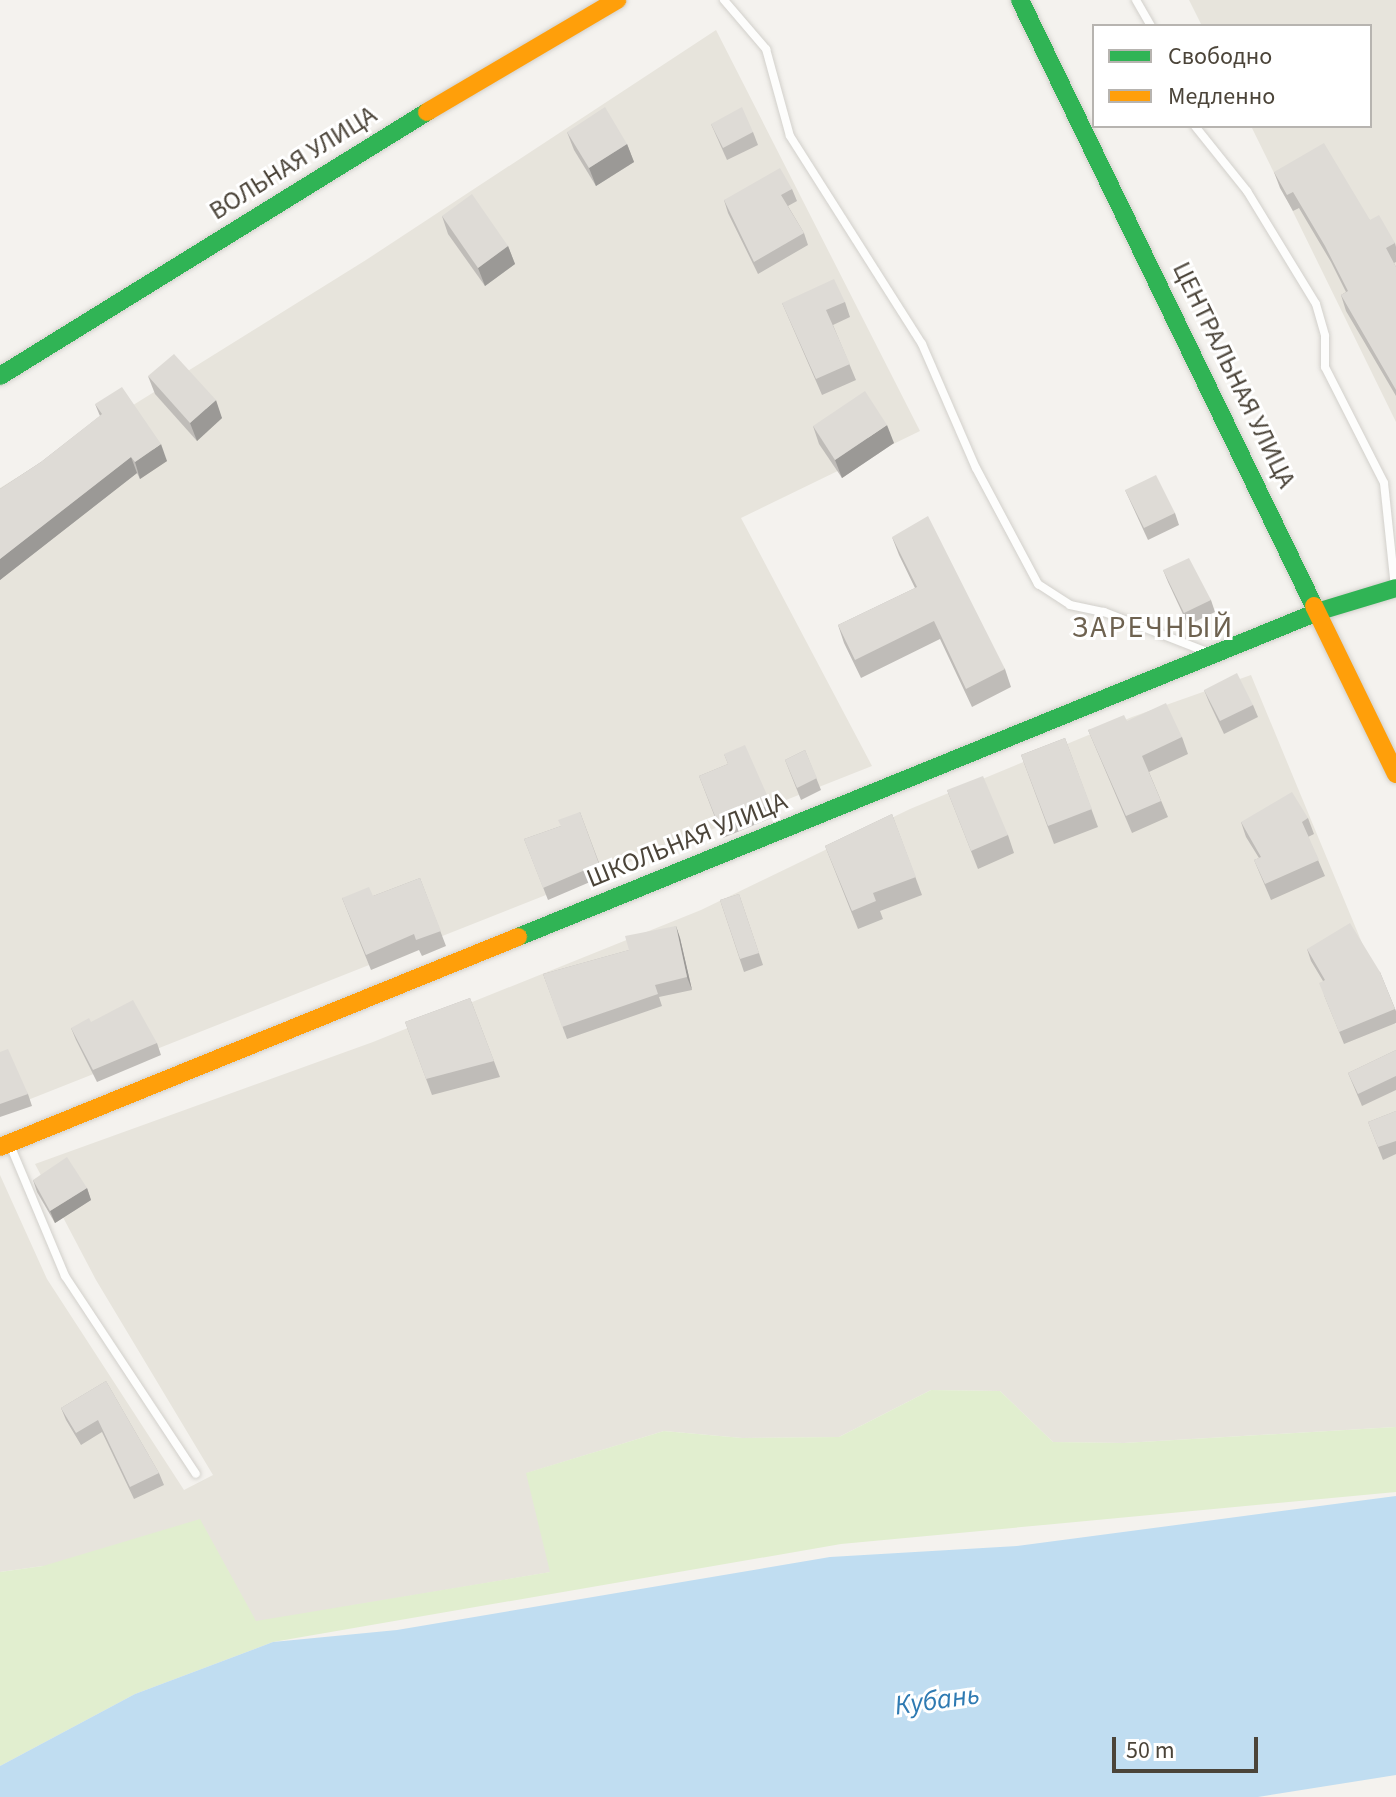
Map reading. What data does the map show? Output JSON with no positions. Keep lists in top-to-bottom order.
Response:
{
  "streets": {
    "street": ["ВОЛЬНАЯ УЛИЦА", "ЦЕНТРАЛЬНАЯ УЛИЦА", "ШКОЛЬНАЯ УЛИЦА"]
  },
  "crossings": [
    ["ЦЕНТРАЛЬНАЯ УЛИЦА", "ШКОЛЬНАЯ УЛИЦА"]
  ],
  "districts": ["ЗАРЕЧНЫЙ"],
  "water": ["Кубань"],
  "legend": ["Свободно", "Медленно"],
  "scale_bar": "50 m"
}
